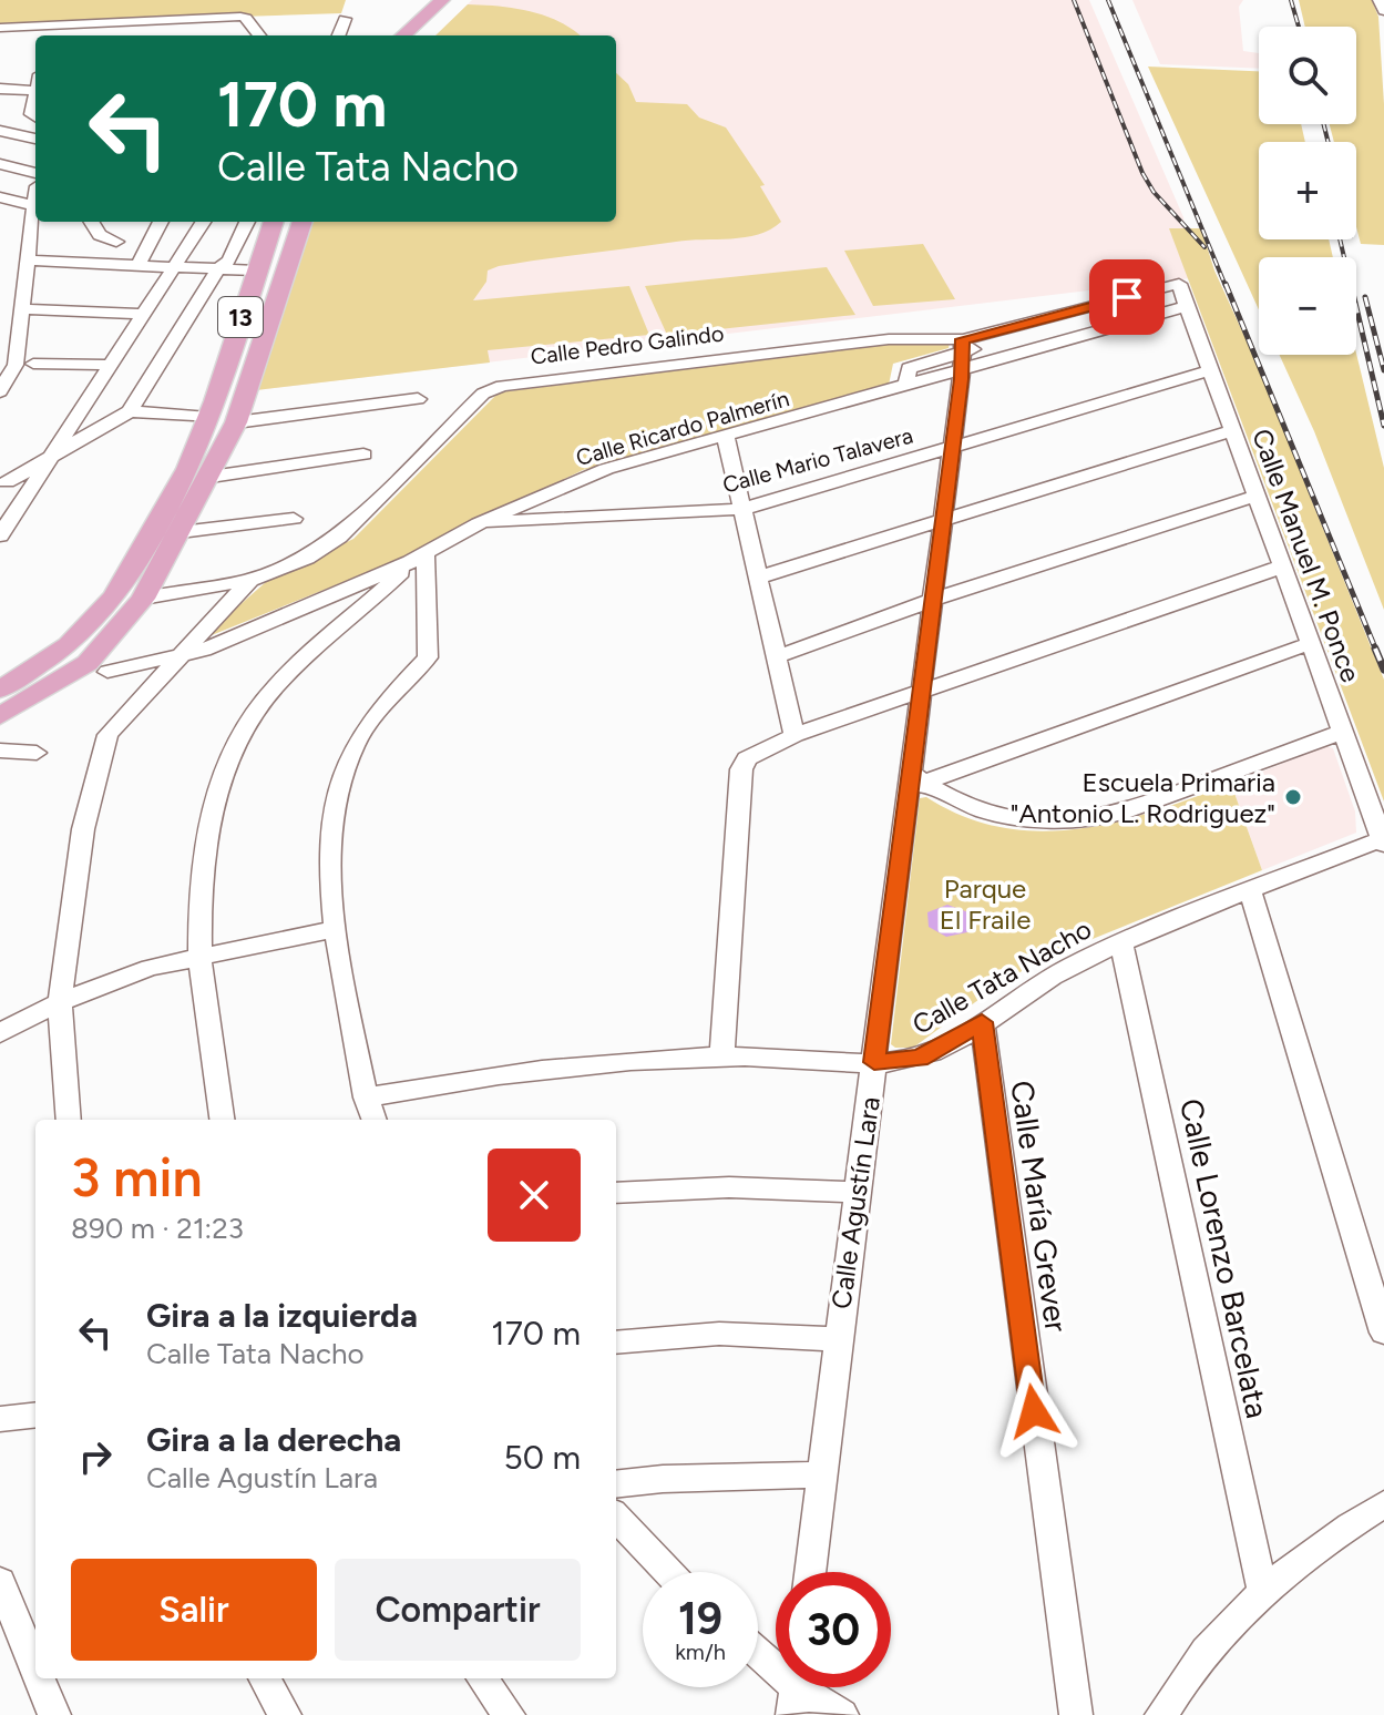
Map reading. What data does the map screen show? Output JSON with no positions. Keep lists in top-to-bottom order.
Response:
{
  "streets": {
    "main road": ["13"],
    "street": [
      "Calle Pedro Galindo",
      "Calle Ricardo Palmerín",
      "Calle Mario Talavera",
      "Calle Manuel M. Ponce",
      "Calle Tata Nacho",
      "Calle Agustín Lara",
      "Calle María Grever",
      "Calle Lorenzo Barcelata"
    ]
  },
  "crossings": [
    ["Calle Pedro Galindo", "Calle Ricardo Palmerín"],
    ["Calle Pedro Galindo", "Calle Manuel M. Ponce"],
    ["Calle Pedro Galindo", "Calle Agustín Lara"],
    ["Calle Ricardo Palmerín", "Calle Mario Talavera"],
    ["Calle Ricardo Palmerín", "Calle Manuel M. Ponce"],
    ["Calle Ricardo Palmerín", "Calle Agustín Lara"],
    ["Calle Mario Talavera", "Calle Manuel M. Ponce"],
    ["Calle Mario Talavera", "Calle Agustín Lara"],
    ["Calle Manuel M. Ponce", "Calle Tata Nacho"],
    ["Calle Tata Nacho", "Calle Agustín Lara"],
    ["Calle Tata Nacho", "Calle María Grever"],
    ["Calle Tata Nacho", "Calle Lorenzo Barcelata"]
  ],
  "parks": ["Parque El Fraile"],
  "places": ["Escuela Primaria \"Antonio L. Rodriguez\""],
  "page": {
    "map_buttons": ["+", "−"],
    "turn": ["170 m", "Calle Tata Nacho"],
    "heading": ["3 min", "890 m · 21:23"],
    "list": [
      {
        "name": "Gira a la izquierda",
        "note": "Calle Tata Nacho",
        "value": "170 m"
      },
      {
        "name": "Gira a la derecha",
        "note": "Calle Agustín Lara",
        "value": "50 m"
      }
    ],
    "buttons": ["Salir", "Compartir"],
    "speed": "19 km/h",
    "limit": "30"
  }
}
